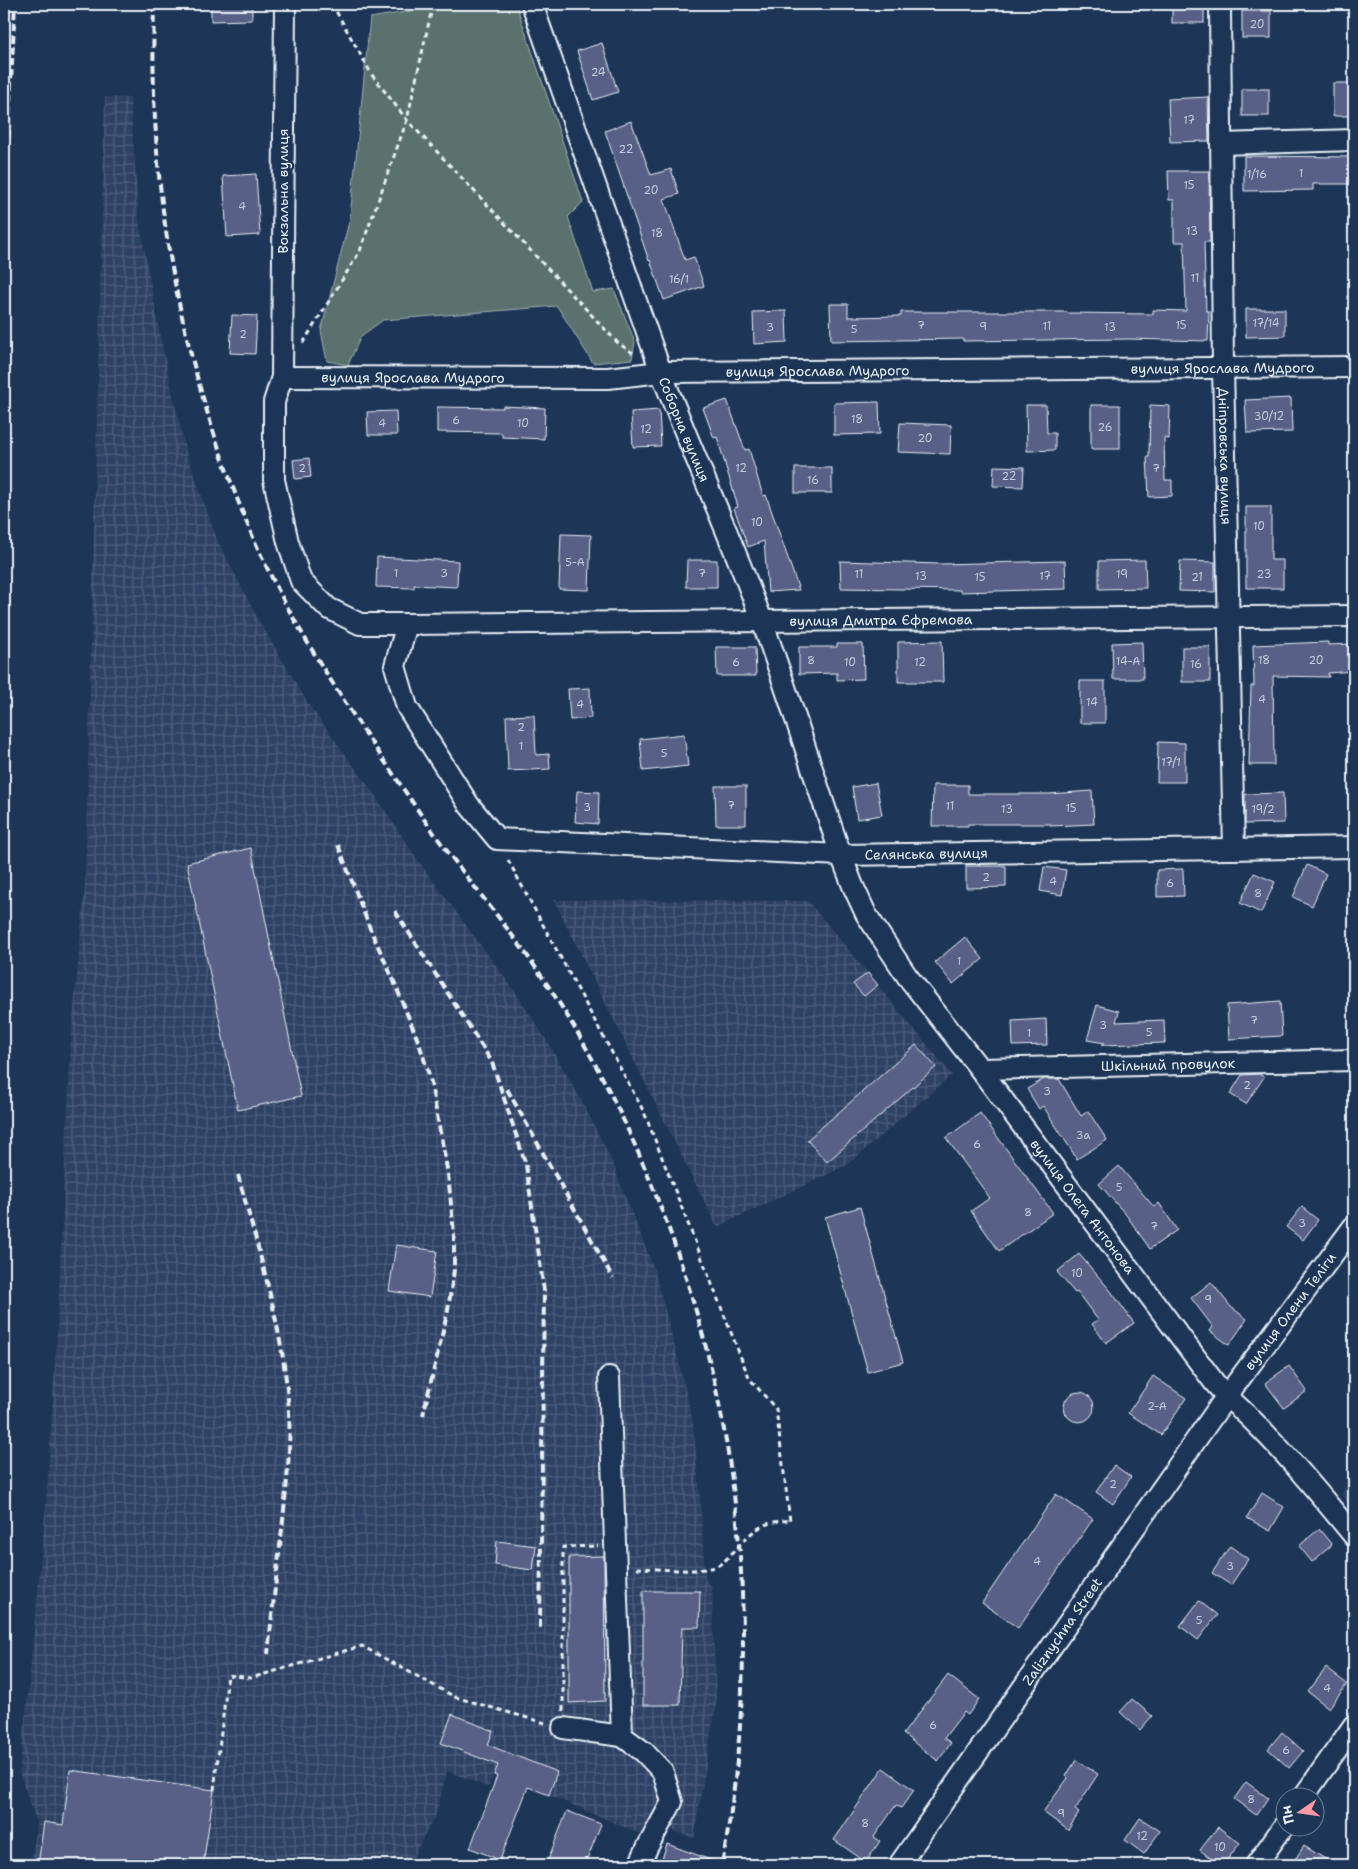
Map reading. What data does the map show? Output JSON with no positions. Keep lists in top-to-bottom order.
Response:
{
  "streets": {
    "street": [
      "Вокзальна вулиця",
      "вулиця Ярослава Мудрого",
      "Соборна вулиця",
      "Дніпровська вулиця",
      "вулиця Дмитра Єфремова",
      "Селянська вулиця",
      "Шкільний провулок",
      "вулиця Олега Антонова",
      "вулиця Олени Теліги",
      "Zaliznychna Street"
    ]
  },
  "crossings": [
    ["Вокзальна вулиця", "вулиця Ярослава Мудрого"],
    ["Вокзальна вулиця", "вулиця Дмитра Єфремова"],
    ["вулиця Ярослава Мудрого", "Соборна вулиця"],
    ["вулиця Ярослава Мудрого", "Дніпровська вулиця"],
    ["Соборна вулиця", "вулиця Дмитра Єфремова"],
    ["Соборна вулиця", "Селянська вулиця"],
    ["Соборна вулиця", "вулиця Олега Антонова"],
    ["Дніпровська вулиця", "вулиця Дмитра Єфремова"],
    ["Дніпровська вулиця", "Селянська вулиця"],
    ["Селянська вулиця", "вулиця Олега Антонова"],
    ["Шкільний провулок", "вулиця Олега Антонова"],
    ["вулиця Олега Антонова", "вулиця Олени Теліги"],
    ["вулиця Олега Антонова", "Zaliznychna Street"],
    ["вулиця Олени Теліги", "Zaliznychna Street"]
  ],
  "house_numbers": [
    "20",
    "24",
    "17",
    "22",
    "1",
    "1/16",
    "15",
    "20",
    "4",
    "13",
    "18",
    "11",
    "16/1",
    "17/14",
    "7",
    "15",
    "9",
    "11",
    "3",
    "13",
    "5",
    "2",
    "30/12",
    "18",
    "6",
    "4",
    "10",
    "26",
    "12",
    "20",
    "2",
    "12",
    "7",
    "22",
    "16",
    "10",
    "10",
    "5-А",
    "1",
    "3",
    "7",
    "11",
    "19",
    "23",
    "13",
    "17",
    "15",
    "21",
    "8",
    "18",
    "20",
    "14-А",
    "6",
    "10",
    "12",
    "16",
    "4",
    "14",
    "4",
    "2",
    "1",
    "5",
    "17/1",
    "7",
    "11",
    "3",
    "15",
    "13",
    "19/2",
    "2",
    "4",
    "6",
    "8",
    "1",
    "7",
    "3",
    "5",
    "1",
    "2",
    "3",
    "3а",
    "6",
    "5",
    "8",
    "3",
    "7",
    "10",
    "9",
    "2-А",
    "2",
    "4",
    "3",
    "5",
    "4",
    "6",
    "6",
    "8",
    "9",
    "8",
    "12",
    "10"
  ],
  "north": "left"
}
